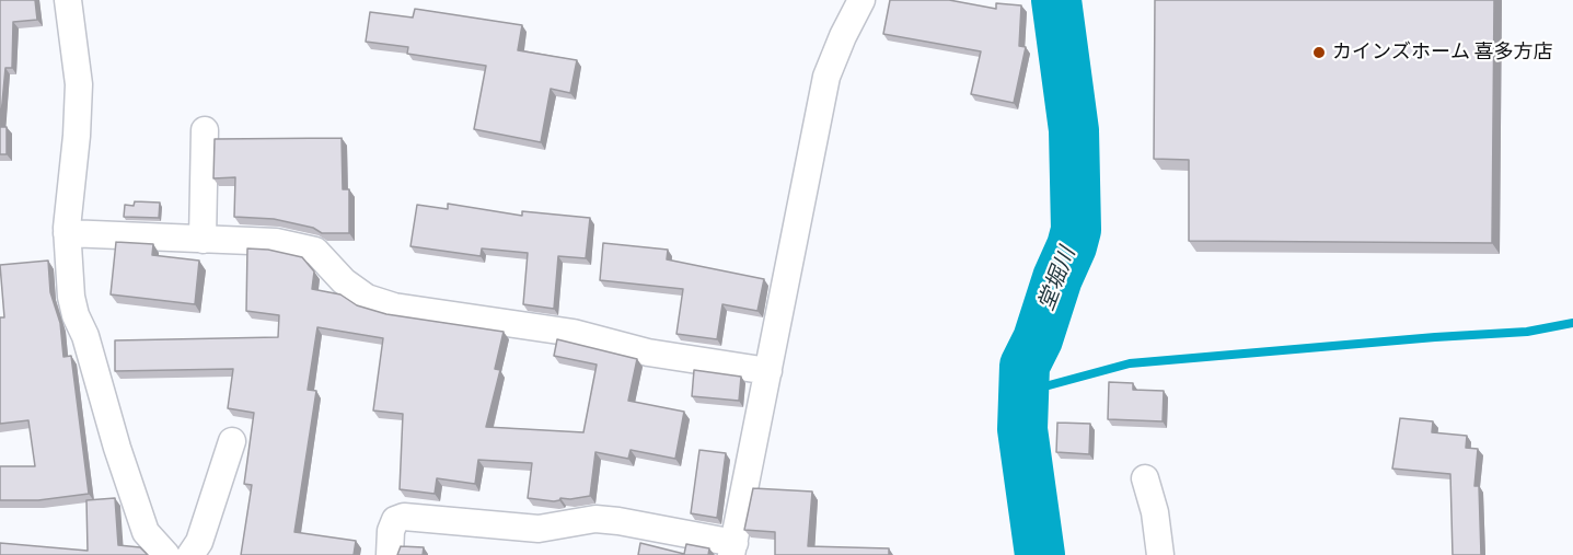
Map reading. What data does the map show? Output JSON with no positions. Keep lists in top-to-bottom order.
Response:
{
  "water": ["堂堀川"],
  "places": ["カインズホーム 喜多方店"]
}
